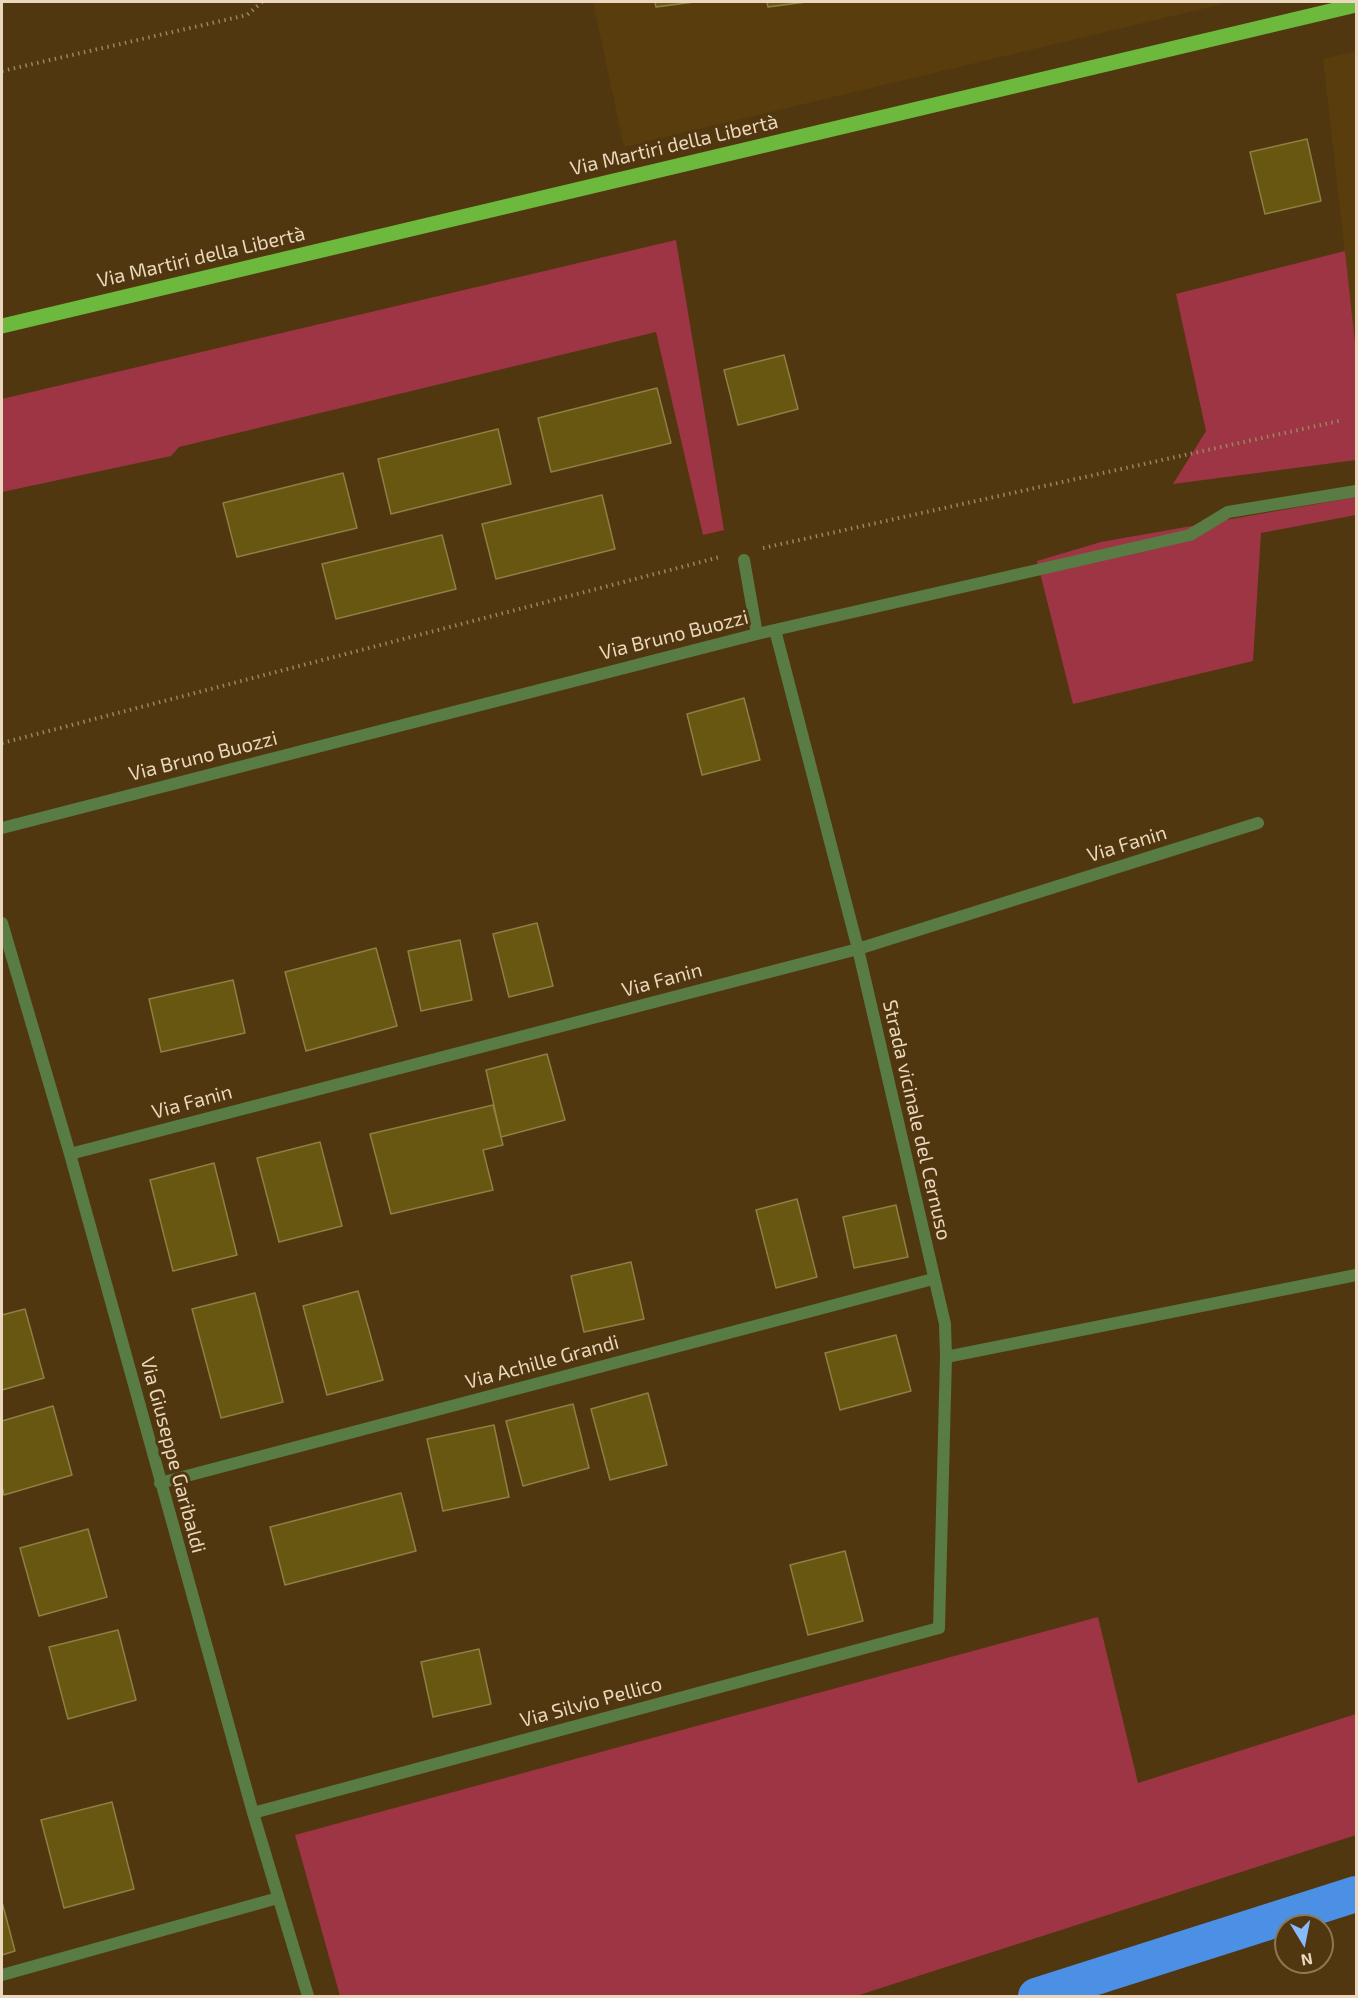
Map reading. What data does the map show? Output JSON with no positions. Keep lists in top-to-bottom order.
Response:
{
  "streets": {
    "main road": ["Via Martiri della Libertà"],
    "street": [
      "Via Bruno Buozzi",
      "Via Fanin",
      "Strada vicinale del Cernuso",
      "Via Achille Grandi",
      "Via Giuseppe Garibaldi",
      "Via Silvio Pellico"
    ]
  },
  "crossings": [
    ["Via Bruno Buozzi", "Strada vicinale del Cernuso"],
    ["Via Fanin", "Strada vicinale del Cernuso"],
    ["Via Fanin", "Via Giuseppe Garibaldi"],
    ["Strada vicinale del Cernuso", "Via Achille Grandi"],
    ["Strada vicinale del Cernuso", "Via Silvio Pellico"],
    ["Via Achille Grandi", "Via Giuseppe Garibaldi"],
    ["Via Giuseppe Garibaldi", "Via Silvio Pellico"]
  ],
  "north": "bottom"
}
